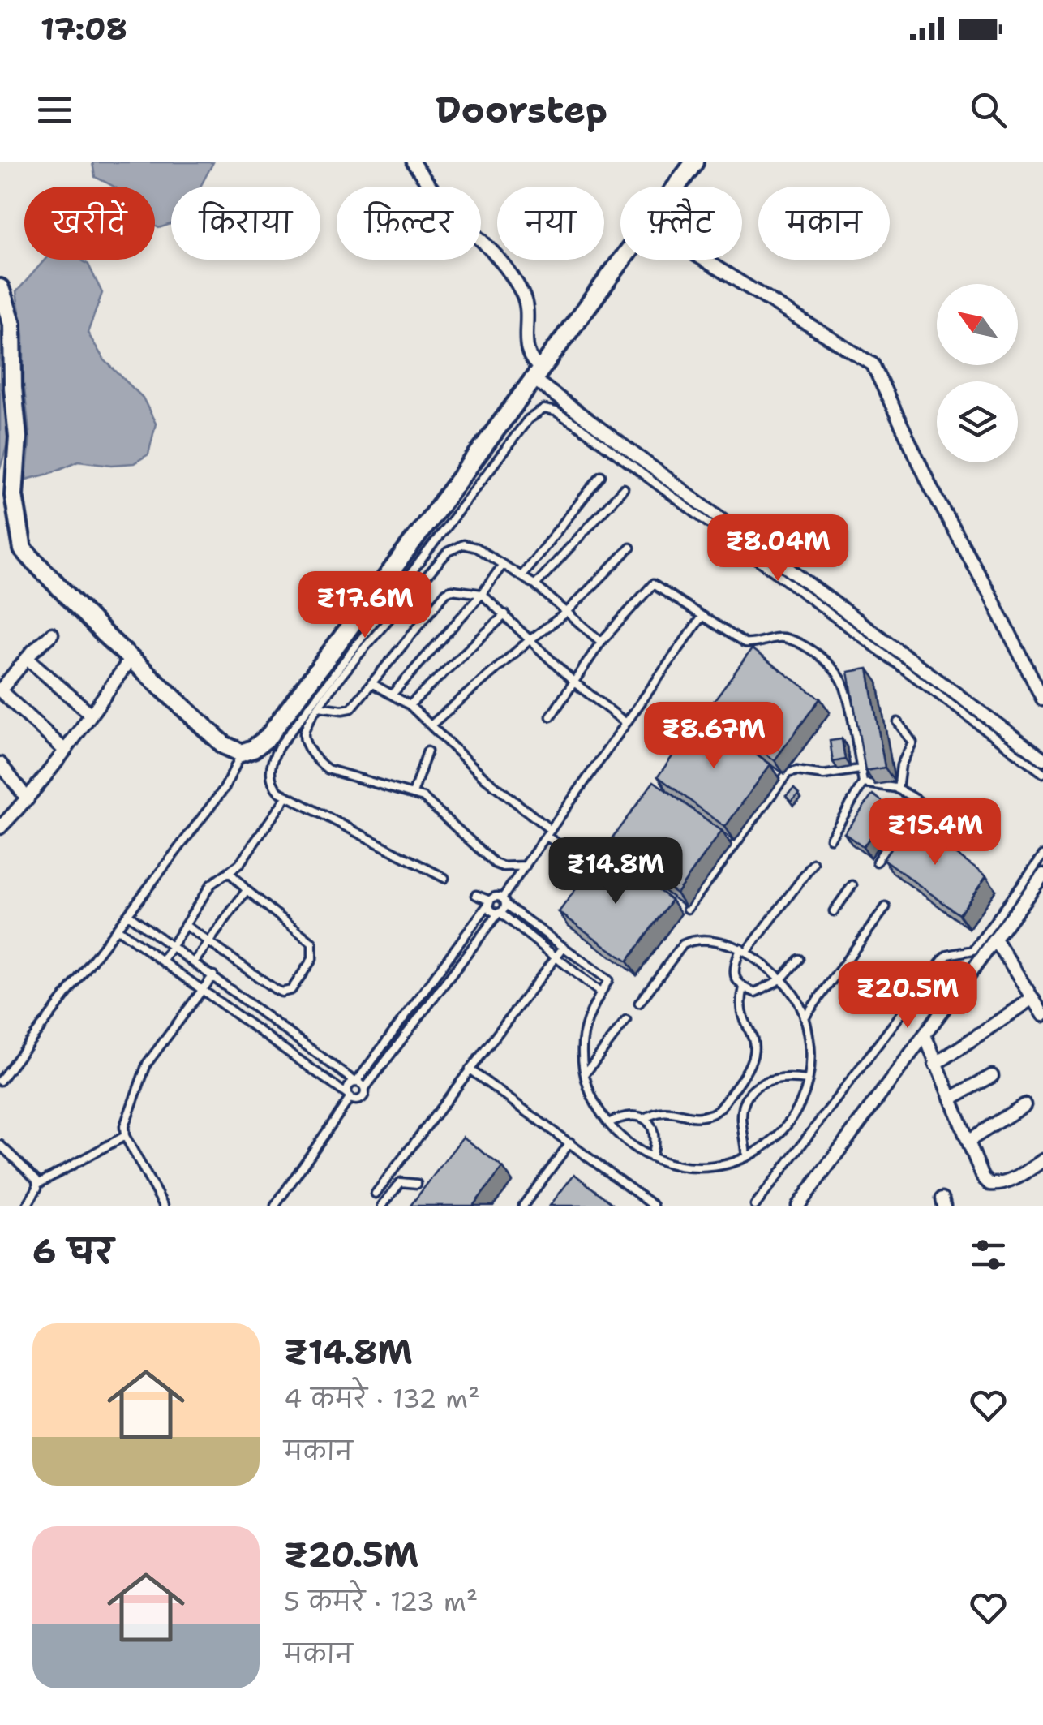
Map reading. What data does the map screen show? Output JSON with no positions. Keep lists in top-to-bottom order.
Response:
{
  "north": "top left",
  "page": {
    "status": "17:08",
    "header": "Doorstep",
    "chip": [
      "खरीदें",
      "किराया",
      "फ़िल्टर",
      "नया",
      "फ़्लैट",
      "मकान"
    ],
    "price": [
      "₹8.04M",
      "₹17.6M",
      "₹8.67M",
      "₹15.4M",
      "₹14.8M",
      "₹20.5M"
    ],
    "heading": "6 घर",
    "list": [
      {
        "name": "₹14.8M",
        "note": "4 कमरे · 132 m² · मकान"
      },
      {
        "name": "₹20.5M",
        "note": "5 कमरे · 123 m² · मकान"
      }
    ]
  }
}
